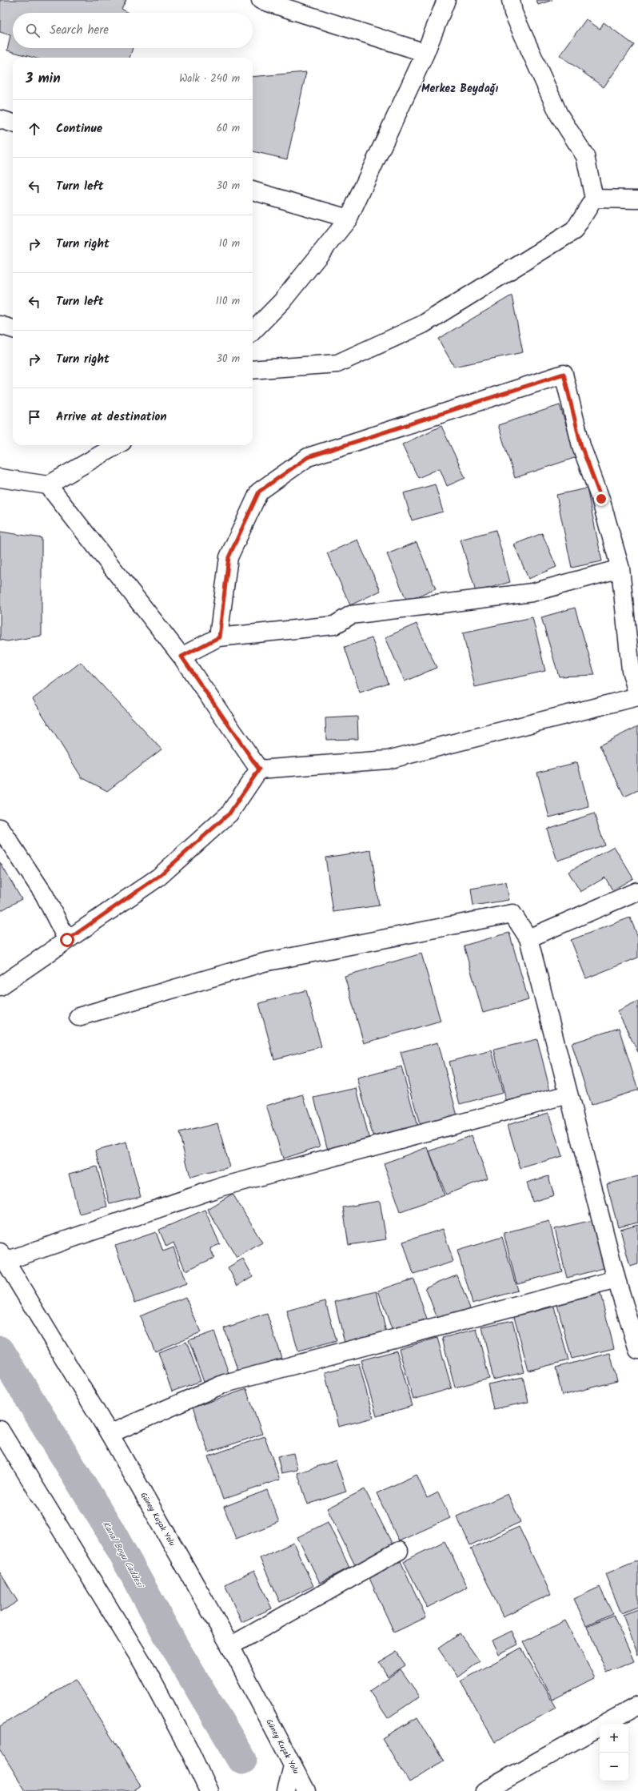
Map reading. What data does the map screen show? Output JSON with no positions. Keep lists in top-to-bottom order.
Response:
{
  "streets": {
    "street": ["Güney Kuşak Yolu"]
  },
  "districts": ["Merkez Beydağı"],
  "water": ["Kanal Boyu Caddesi"],
  "page": {
    "search": "Search here",
    "heading": ["3 min", "Walk · 240 m"],
    "list": [
      ["Continue", "60 m"],
      ["Turn left", "30 m"],
      ["Turn right", "10 m"],
      ["Turn left", "110 m"],
      ["Turn right", "30 m"],
      "Arrive at destination"
    ],
    "map_buttons": ["+", "−"]
  }
}
